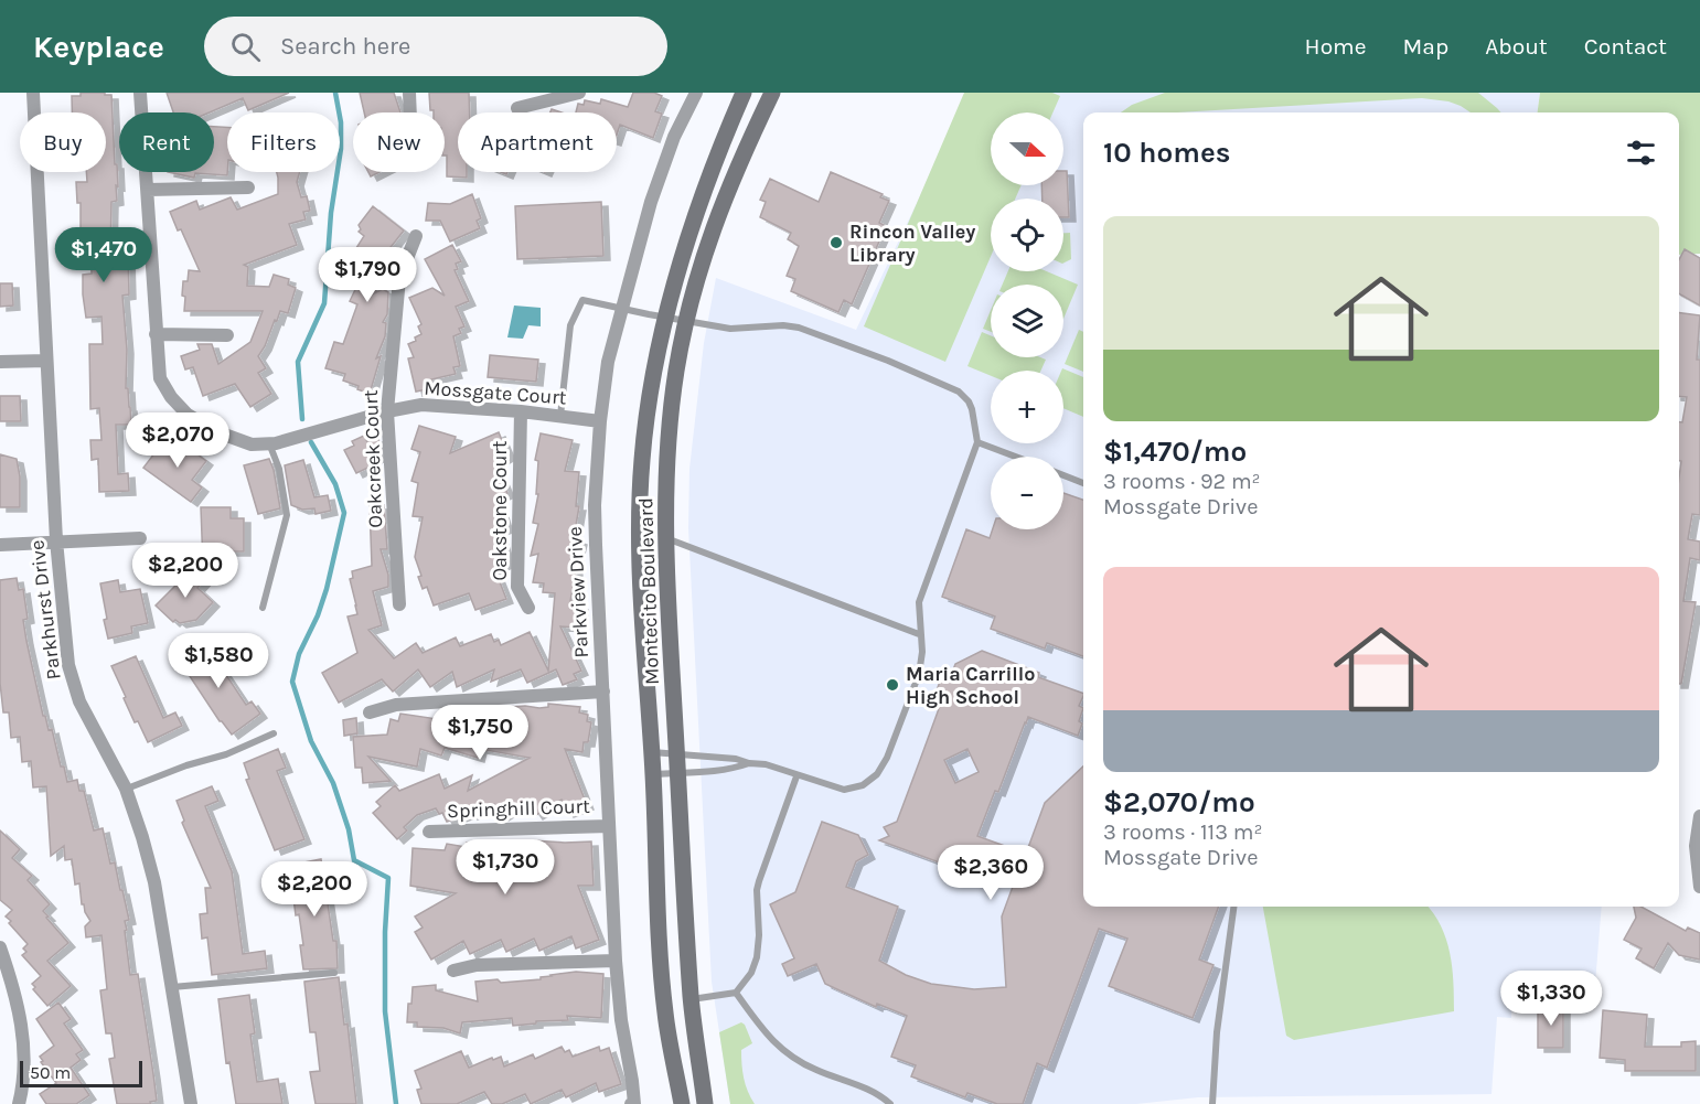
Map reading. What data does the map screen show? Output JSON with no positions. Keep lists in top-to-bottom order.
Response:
{
  "streets": {
    "main road": ["Montecito Boulevard"],
    "street": [
      "Mossgate Court",
      "Oakcreek Court",
      "Oakstone Court",
      "Parkview Drive",
      "Parkhurst Drive",
      "Springhill Court"
    ]
  },
  "crossings": [
    ["Mossgate Court", "Oakcreek Court"],
    ["Mossgate Court", "Oakstone Court"],
    ["Mossgate Court", "Parkview Drive"],
    ["Parkview Drive", "Springhill Court"]
  ],
  "places": ["Rincon Valley Library", "Maria Carrillo High School"],
  "scale_bar": "50 m",
  "north": "right",
  "page": {
    "header": "Keyplace",
    "search": "Search here",
    "nav": [
      "Home",
      "Map",
      "About",
      "Contact"
    ],
    "map_buttons": ["+", "−"],
    "chip": [
      "Buy",
      "Rent",
      "Filters",
      "New",
      "Apartment"
    ],
    "heading": "10 homes",
    "list": [
      {
        "name": "$1,470/mo",
        "note": "3 rooms · 92 m² · Mossgate Drive"
      },
      {
        "name": "$2,070/mo",
        "note": "3 rooms · 113 m² · Mossgate Drive"
      }
    ],
    "price": [
      "$1,470",
      "$1,790",
      "$2,070",
      "$2,200",
      "$1,580",
      "$1,750",
      "$1,730",
      "$2,360",
      "$2,200",
      "$1,330"
    ],
    "scale": "50 m"
  }
}
